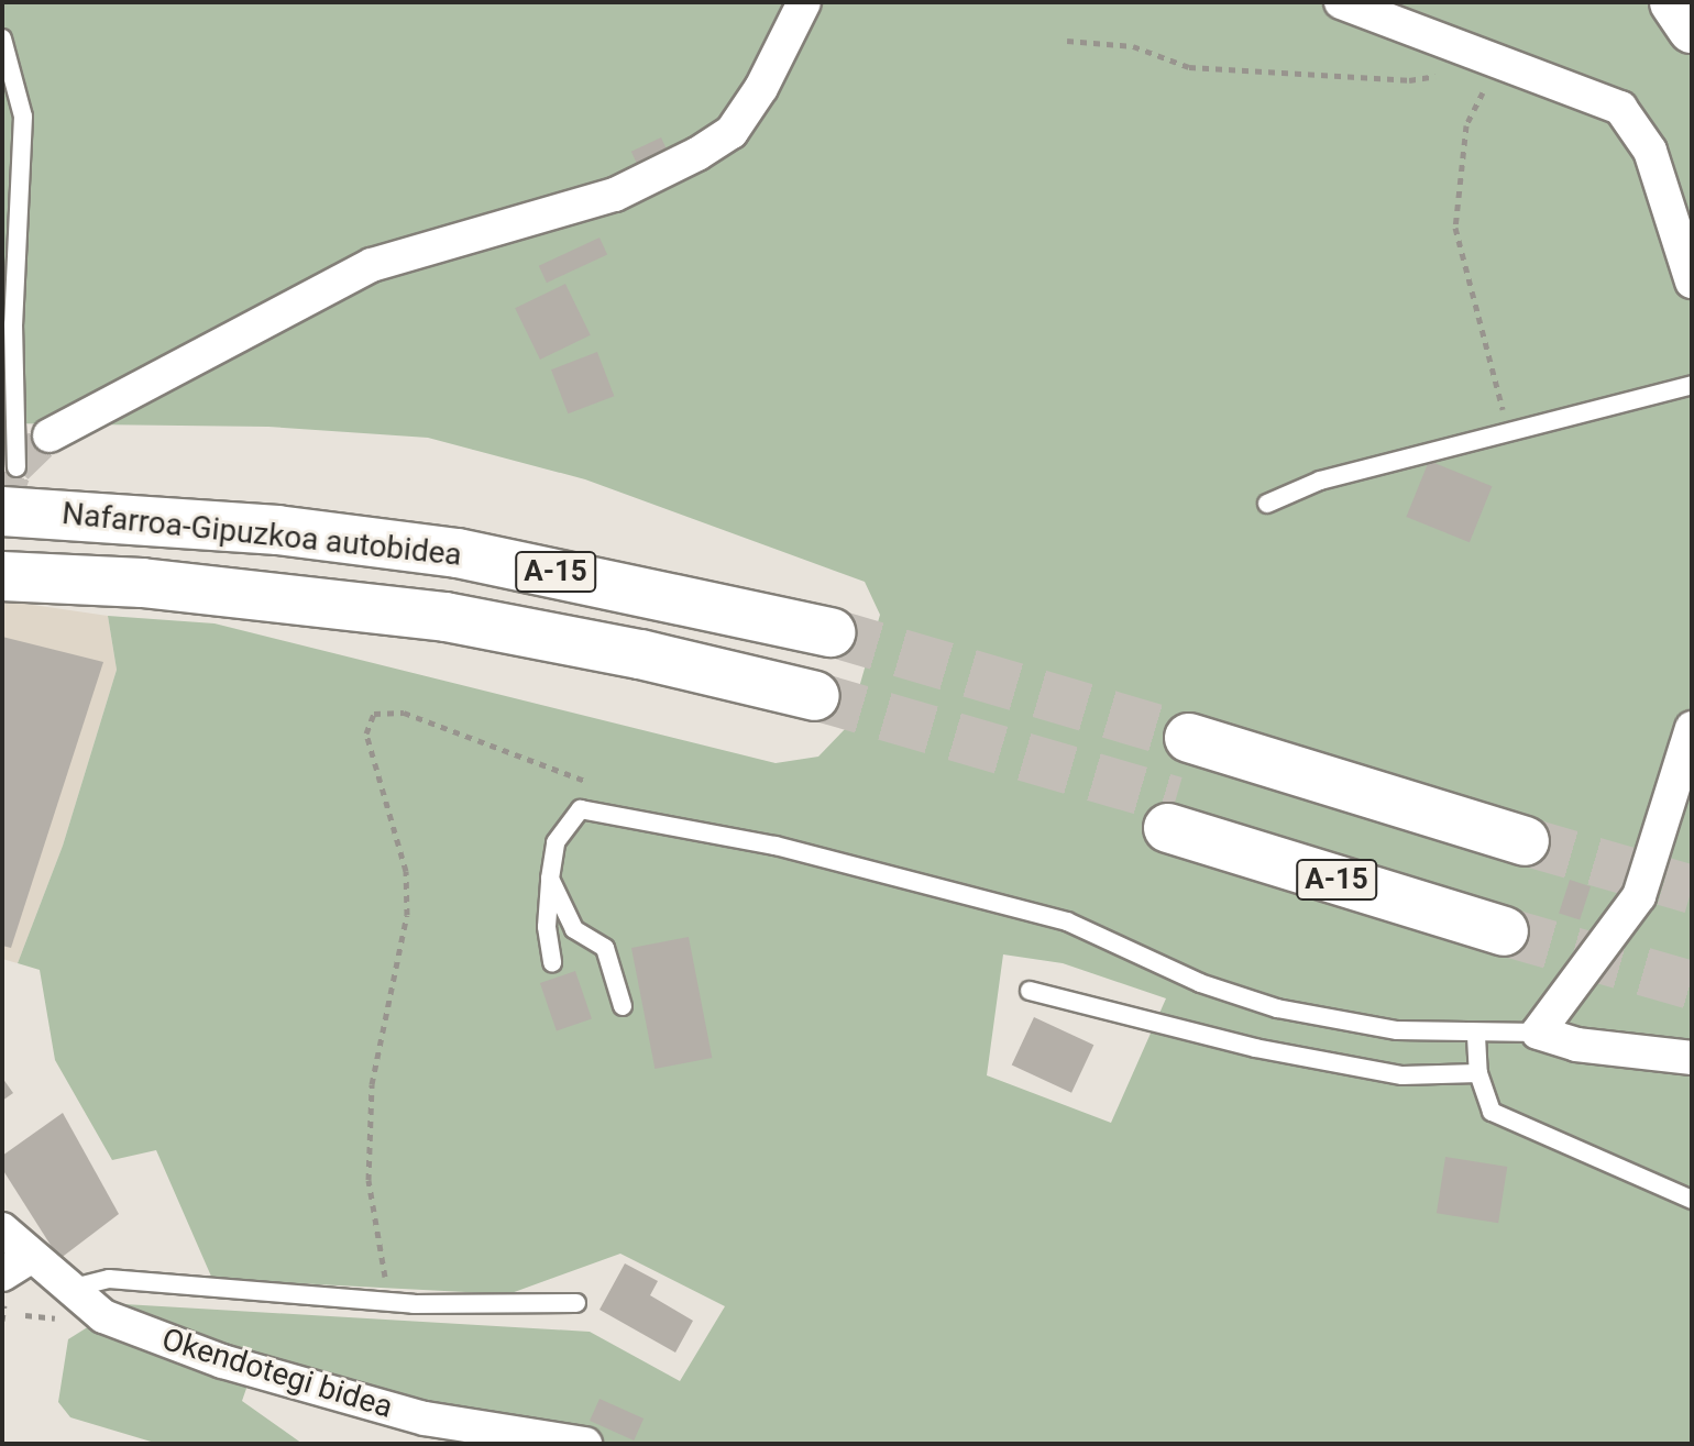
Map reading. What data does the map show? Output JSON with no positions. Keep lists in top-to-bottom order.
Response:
{
  "streets": {
    "highway": ["Nafarroa-Gipuzkoa autobidea", "A-15"],
    "street": ["Okendotegi bidea"]
  }
}
